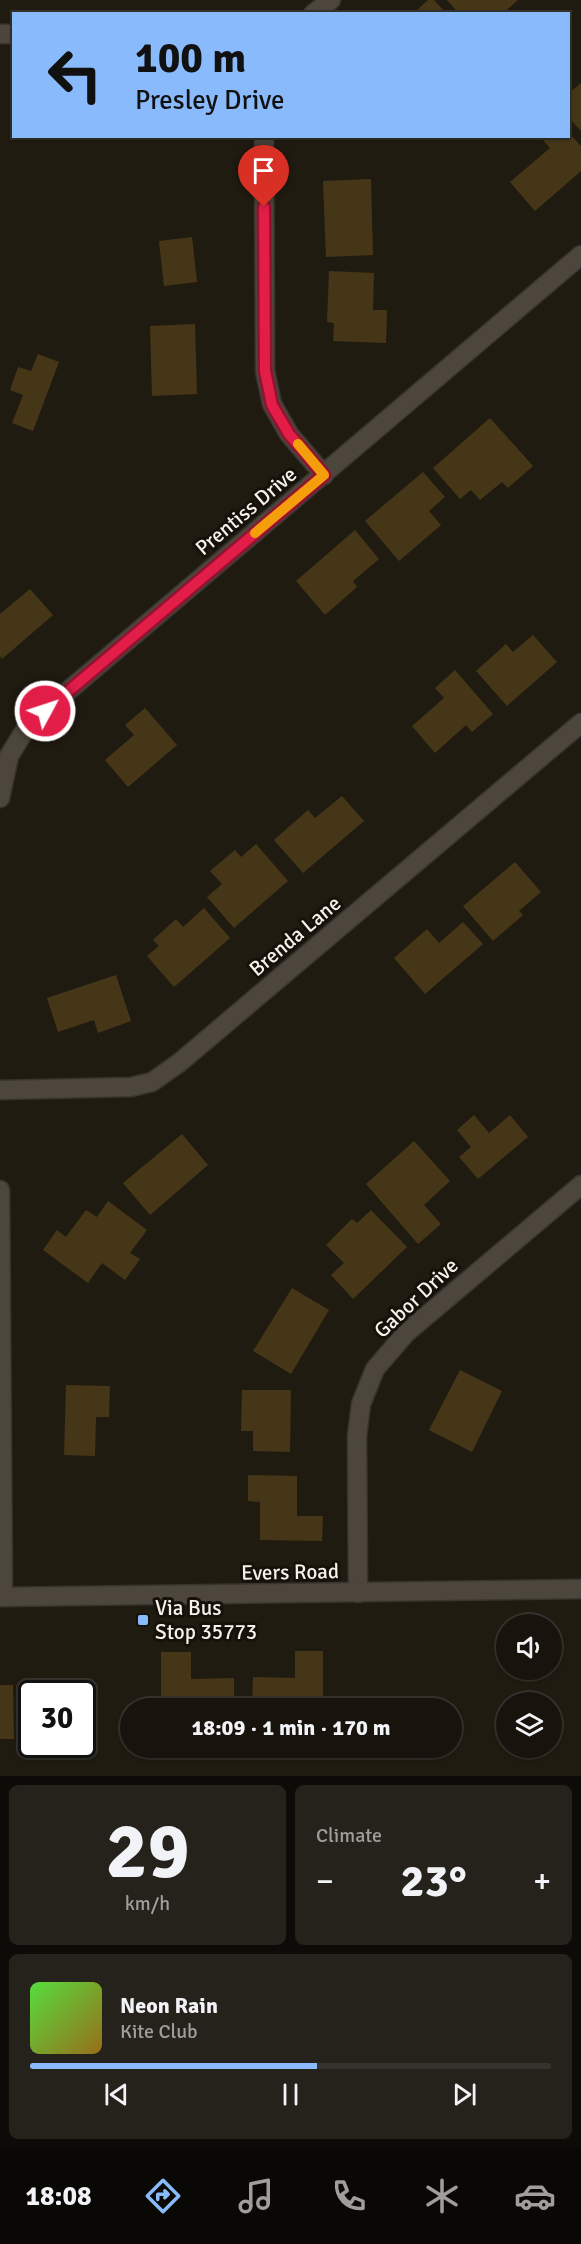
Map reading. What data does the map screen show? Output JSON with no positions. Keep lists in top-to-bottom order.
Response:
{
  "streets": {
    "street": [
      "Prentiss Drive",
      "Brenda Lane",
      "Gabor Drive",
      "Evers Road"
    ]
  },
  "crossings": [
    ["Gabor Drive", "Evers Road"]
  ],
  "places": {
    "transit": ["Via Bus Stop 35773"]
  },
  "page": {
    "turn": ["100 m", "Presley Drive"],
    "limit": "30",
    "trip": "18:09 · 1 min · 170 m",
    "tile": [
      ["29", "km/h"],
      "Climate"
    ],
    "heat": ["−", "23°", "+"],
    "song": ["Neon Rain", "Kite Club"],
    "tabs": "18:08"
  }
}
